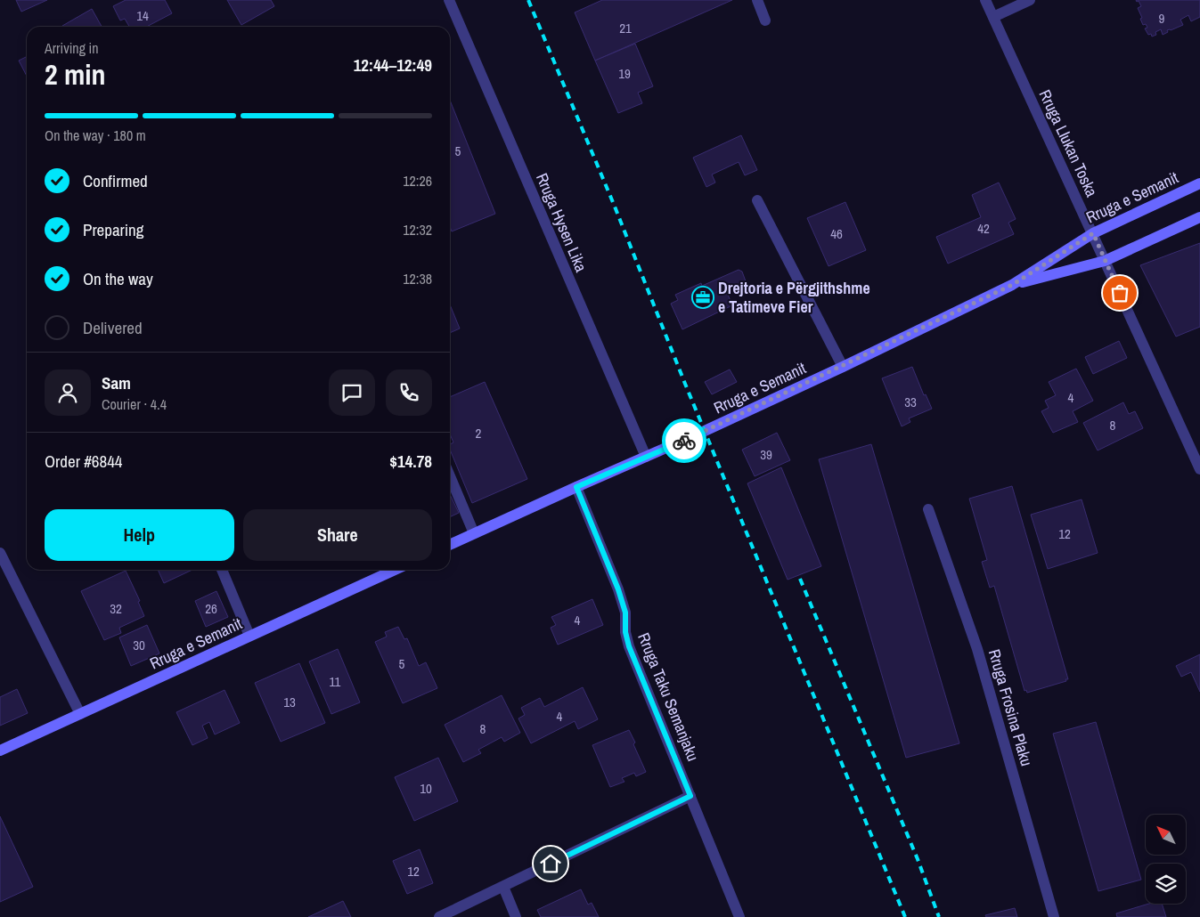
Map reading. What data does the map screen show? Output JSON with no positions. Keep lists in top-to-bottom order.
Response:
{
  "streets": {
    "main road": ["Rruga e Semanit"],
    "street": [
      "Rruga Llukan Toska",
      "Rruga Hysen Lika",
      "Rruga Taku Semanjaku",
      "Rruga Frosina Plaku"
    ]
  },
  "crossings": [
    ["Rruga Llukan Toska", "Rruga e Semanit"],
    ["Rruga e Semanit", "Rruga Hysen Lika"],
    ["Rruga e Semanit", "Rruga Taku Semanjaku"]
  ],
  "places": {
    "office": ["Drejtoria e Përgjithshme e Tatimeve Fier"]
  },
  "house_numbers": [
    "14",
    "9",
    "21",
    "19",
    "5",
    "42",
    "46",
    "4",
    "33",
    "8",
    "2",
    "39",
    "12",
    "32",
    "26",
    "4",
    "30",
    "5",
    "11",
    "13",
    "4",
    "8",
    "10",
    "12"
  ],
  "north": "top left",
  "page": {
    "heading": ["2 min", "Arriving in", "12:44–12:49"],
    "panel": [
      "Sam",
      "Courier · 4.4",
      "Order #6844",
      "$14.78"
    ],
    "bar": "On the way · 180 m",
    "list": [
      ["Confirmed", "12:26"],
      ["Preparing", "12:32"],
      ["On the way", "12:38"],
      "Delivered"
    ],
    "buttons": ["Help", "Share"]
  }
}
